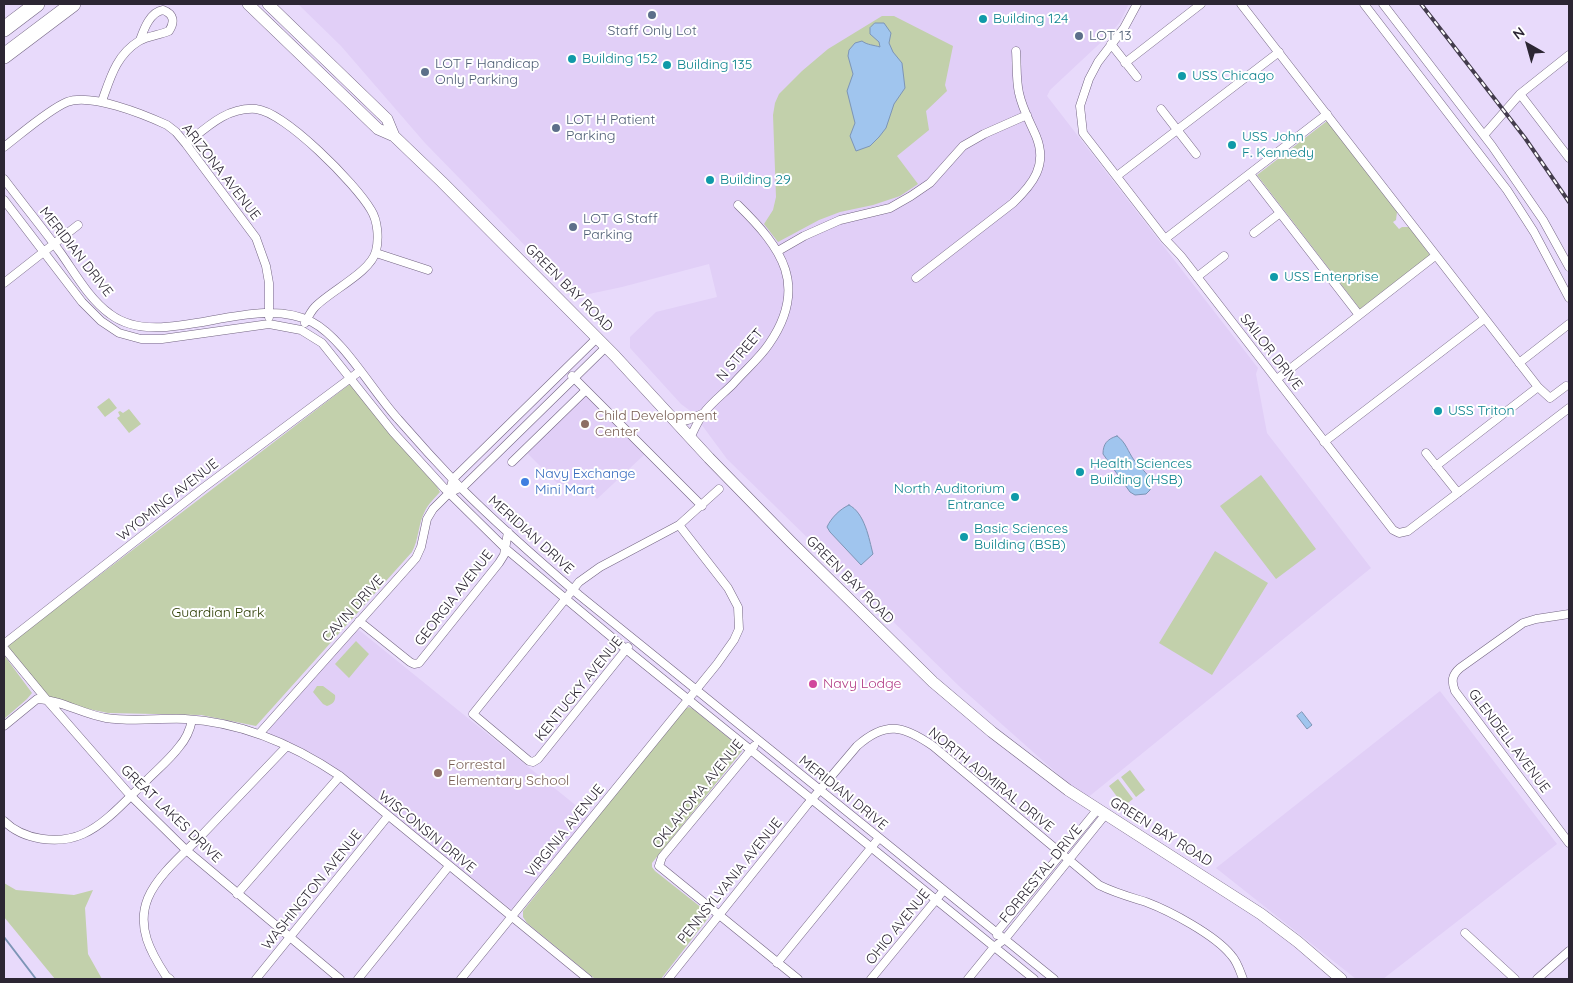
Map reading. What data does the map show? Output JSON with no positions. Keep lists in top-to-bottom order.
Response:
{
  "streets": {
    "main road": ["GREEN BAY ROAD"],
    "street": [
      "ARIZONA AVENUE",
      "MERIDIAN DRIVE",
      "SAILOR DRIVE",
      "N STREET",
      "WYOMING AVENUE",
      "GEORGIA AVENUE",
      "CAVIN DRIVE",
      "KENTUCKY AVENUE",
      "GLENDELL AVENUE",
      "NORTH ADMIRAL DRIVE",
      "OKLAHOMA AVENUE",
      "GREAT LAKES DRIVE",
      "VIRGINIA AVENUE",
      "WISCONSIN DRIVE",
      "FORRESTAL DRIVE",
      "PENNSYLVANIA AVENUE",
      "WASHINGTON AVENUE",
      "OHIO AVENUE"
    ]
  },
  "crossings": [
    ["ARIZONA AVENUE", "MERIDIAN DRIVE"],
    ["MERIDIAN DRIVE", "WYOMING AVENUE"],
    ["MERIDIAN DRIVE", "GEORGIA AVENUE"],
    ["MERIDIAN DRIVE", "CAVIN DRIVE"],
    ["MERIDIAN DRIVE", "KENTUCKY AVENUE"],
    ["MERIDIAN DRIVE", "NORTH ADMIRAL DRIVE"],
    ["MERIDIAN DRIVE", "OKLAHOMA AVENUE"],
    ["MERIDIAN DRIVE", "VIRGINIA AVENUE"],
    ["MERIDIAN DRIVE", "FORRESTAL DRIVE"],
    ["MERIDIAN DRIVE", "PENNSYLVANIA AVENUE"],
    ["MERIDIAN DRIVE", "OHIO AVENUE"],
    ["GREEN BAY ROAD", "N STREET"],
    ["GREEN BAY ROAD", "CAVIN DRIVE"],
    ["GREEN BAY ROAD", "FORRESTAL DRIVE"],
    ["GEORGIA AVENUE", "CAVIN DRIVE"],
    ["CAVIN DRIVE", "WISCONSIN DRIVE"],
    ["NORTH ADMIRAL DRIVE", "FORRESTAL DRIVE"],
    ["NORTH ADMIRAL DRIVE", "PENNSYLVANIA AVENUE"],
    ["OKLAHOMA AVENUE", "PENNSYLVANIA AVENUE"],
    ["GREAT LAKES DRIVE", "WISCONSIN DRIVE"],
    ["GREAT LAKES DRIVE", "WASHINGTON AVENUE"],
    ["VIRGINIA AVENUE", "WISCONSIN DRIVE"],
    ["WISCONSIN DRIVE", "WASHINGTON AVENUE"]
  ],
  "parks": ["Guardian Park"],
  "places": [
    "Staff Only Lot",
    "Building 124",
    "LOT 13",
    "Building 152",
    "Building 135",
    "LOT F Handicap Only Parking",
    "USS Chicago",
    "LOT H Patient Parking",
    "USS John F. Kennedy",
    "Building 29",
    "LOT G Staff Parking",
    "USS Enterprise",
    "USS Triton",
    "Child Development Center",
    "Health Sciences Building (HSB)",
    "Navy Exchange Mini Mart",
    "North Auditorium Entrance",
    "Basic Sciences Building (BSB)",
    "Navy Lodge",
    "Forrestal Elementary School"
  ],
  "north": "top left"
}
